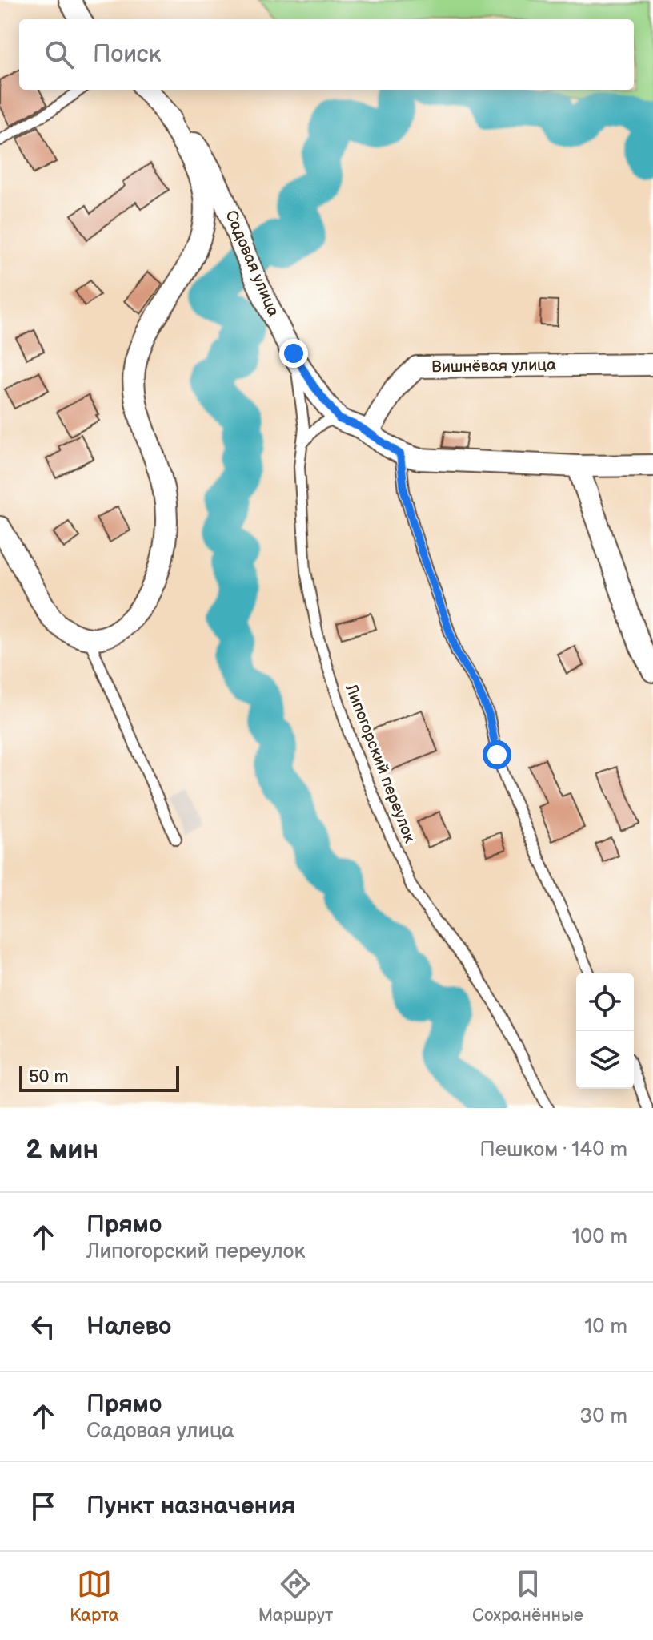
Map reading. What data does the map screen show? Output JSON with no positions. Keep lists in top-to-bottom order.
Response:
{
  "streets": {
    "street": ["Садовая улица", "Вишнёвая улица"],
    "lane": ["Липогорский переулок"]
  },
  "crossings": [
    ["Садовая улица", "Вишнёвая улица"],
    ["Садовая улица", "Липогорский переулок"]
  ],
  "scale_bar": "50 m",
  "page": {
    "search": "Поиск",
    "scale": "50 m",
    "heading": ["2 мин", "Пешком · 140 m"],
    "list": [
      ["Прямо", "Липогорский переулок", "100 m"],
      ["Налево", "10 m"],
      ["Прямо", "Садовая улица", "30 m"],
      "Пункт назначения"
    ],
    "nav": ["Карта", "Маршрут", "Сохранённые"]
  }
}
